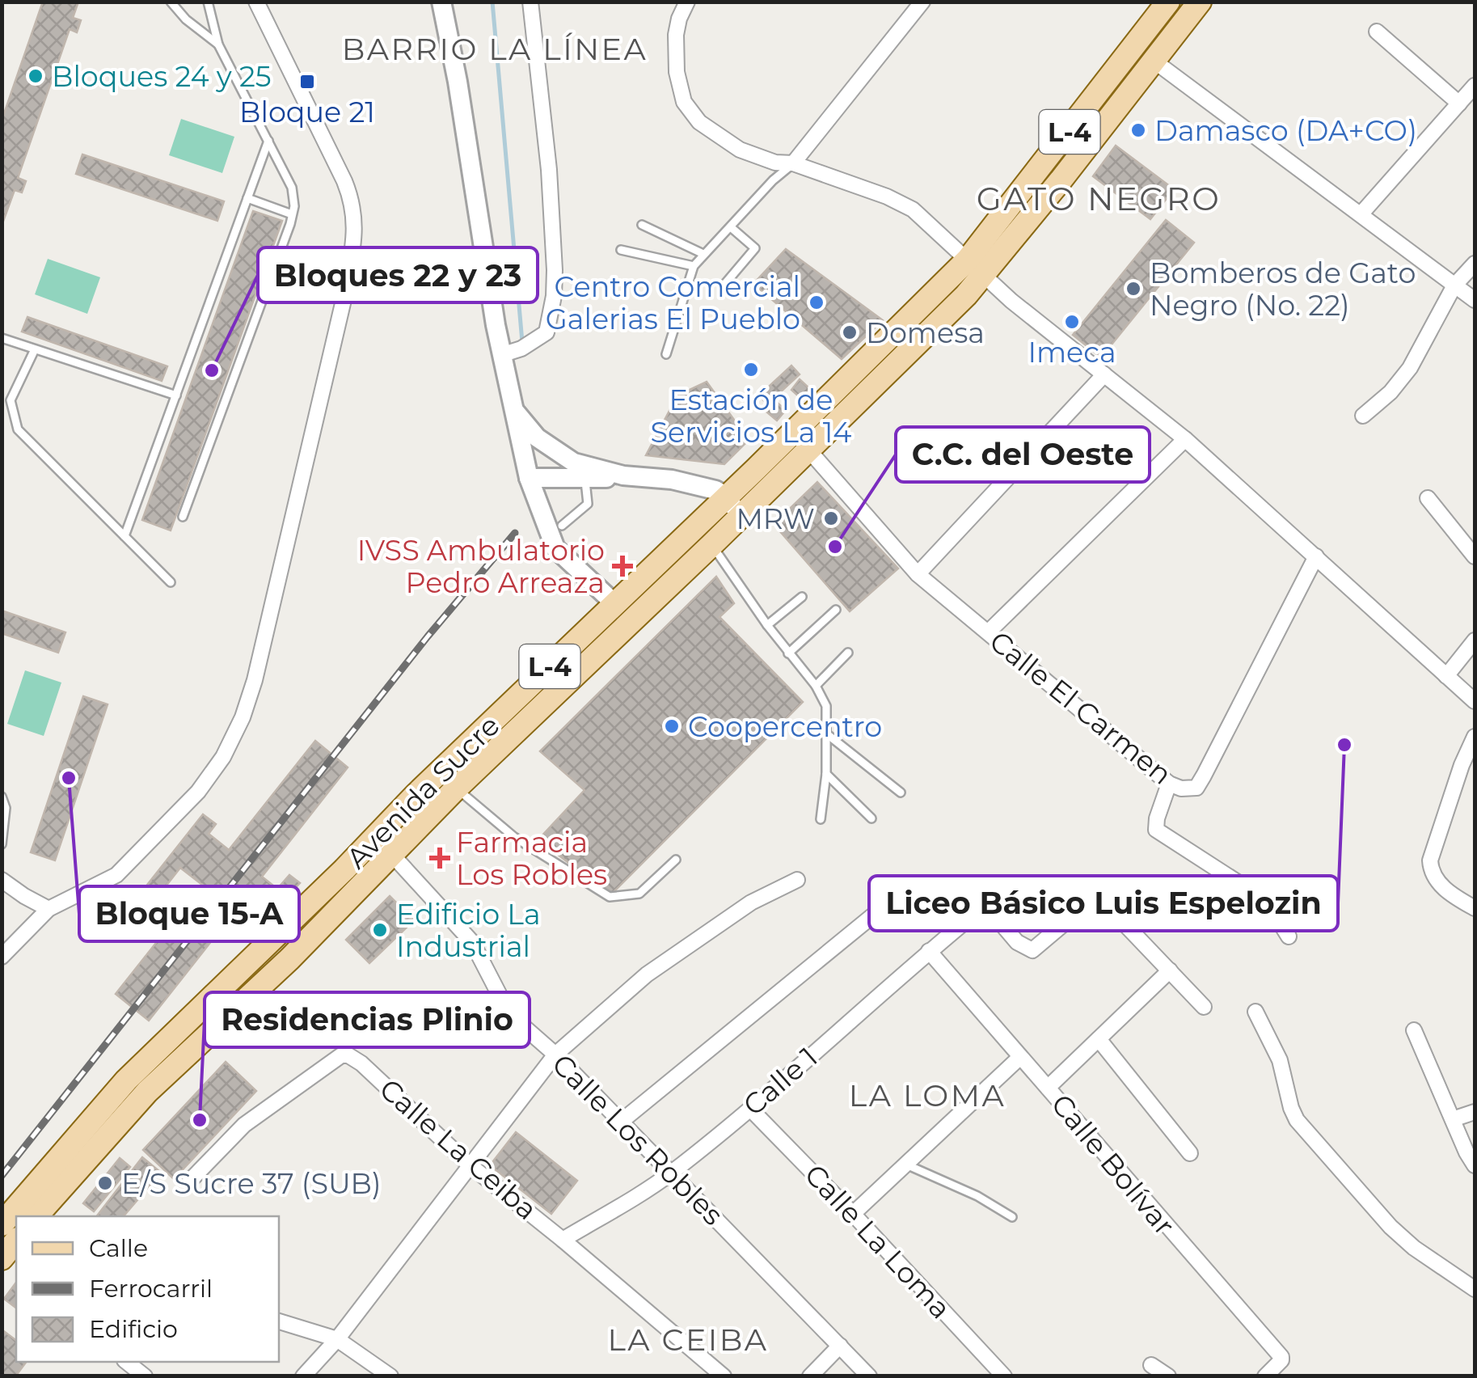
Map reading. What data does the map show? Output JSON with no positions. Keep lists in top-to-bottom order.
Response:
{
  "streets": {
    "main road": ["L-4", "Avenida Sucre"],
    "street": [
      "Calle El Carmen",
      "Calle 1",
      "Calle Los Robles",
      "Calle La Ceiba",
      "Calle Bolívar",
      "Calle La Loma"
    ]
  },
  "crossings": [
    ["Calle El Carmen", "Avenida Sucre"],
    ["Avenida Sucre", "Calle Los Robles"],
    ["Calle 1", "Calle Los Robles"],
    ["Calle 1", "Calle La Ceiba"],
    ["Calle 1", "Calle Bolívar"],
    ["Calle 1", "Calle La Loma"]
  ],
  "districts": [
    "BARRIO LA LÍNEA",
    "GATO NEGRO",
    "LA LOMA",
    "LA CEIBA"
  ],
  "places": {
    "other": [
      "Bloques 24 y 25",
      "Damasco (DA+CO)",
      "Bomberos de Gato Negro (No. 22)",
      "Centro Comercial Galerias El Pueblo",
      "Imeca",
      "Domesa",
      "Estación de Servicios La 14",
      "Bloques 22 y 23",
      "MRW",
      "C.C. del Oeste",
      "Coopercentro",
      "Liceo Básico Luis Espelozin",
      "Bloque 15-A",
      "Edificio La Industrial",
      "Residencias Plinio",
      "E/S Sucre 37 (SUB)"
    ],
    "transit": ["Bloque 21"],
    "health": ["IVSS Ambulatorio Pedro Arreaza", "Farmacia Los Robles"]
  },
  "legend": ["Calle", "Ferrocarril", "Edificio"]
}
